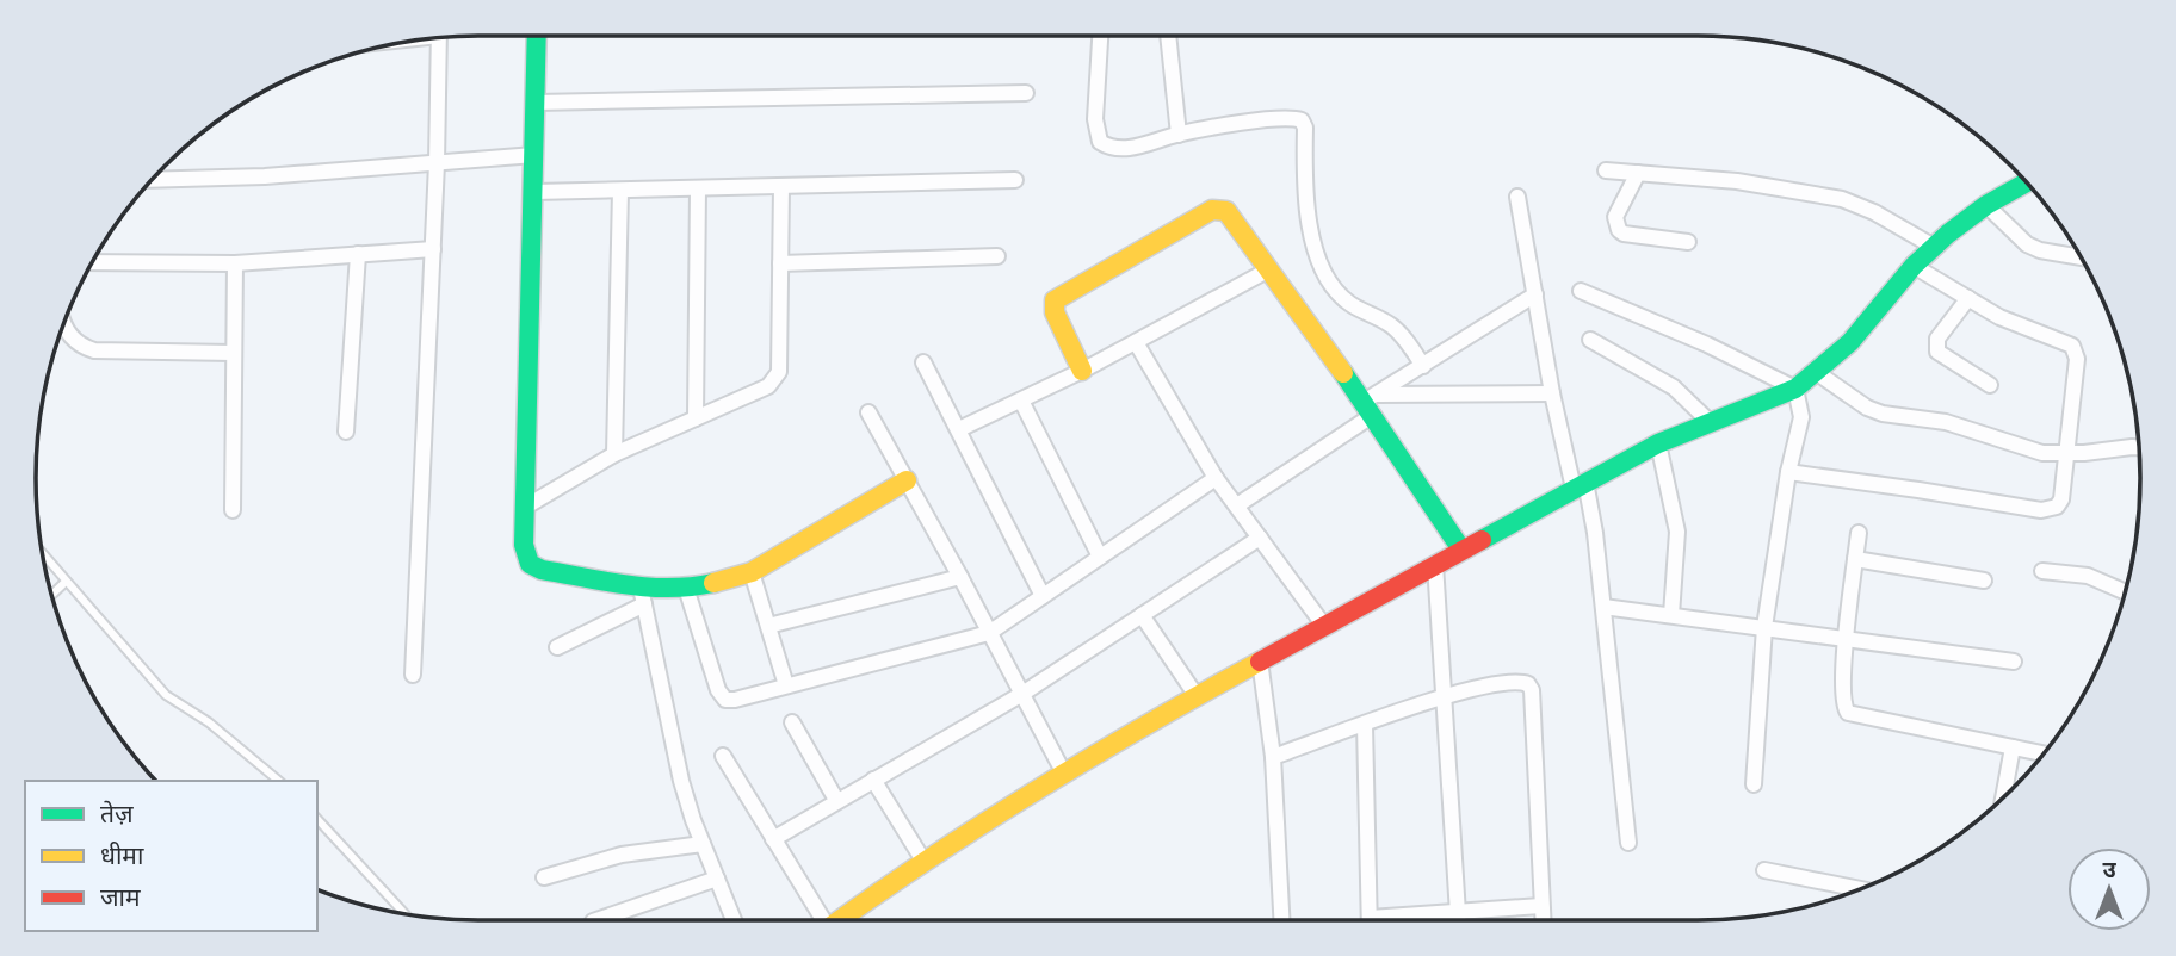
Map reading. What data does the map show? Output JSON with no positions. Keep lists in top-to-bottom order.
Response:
{
  "legend": ["तेज़", "धीमा", "जाम"],
  "north": "top"
}
